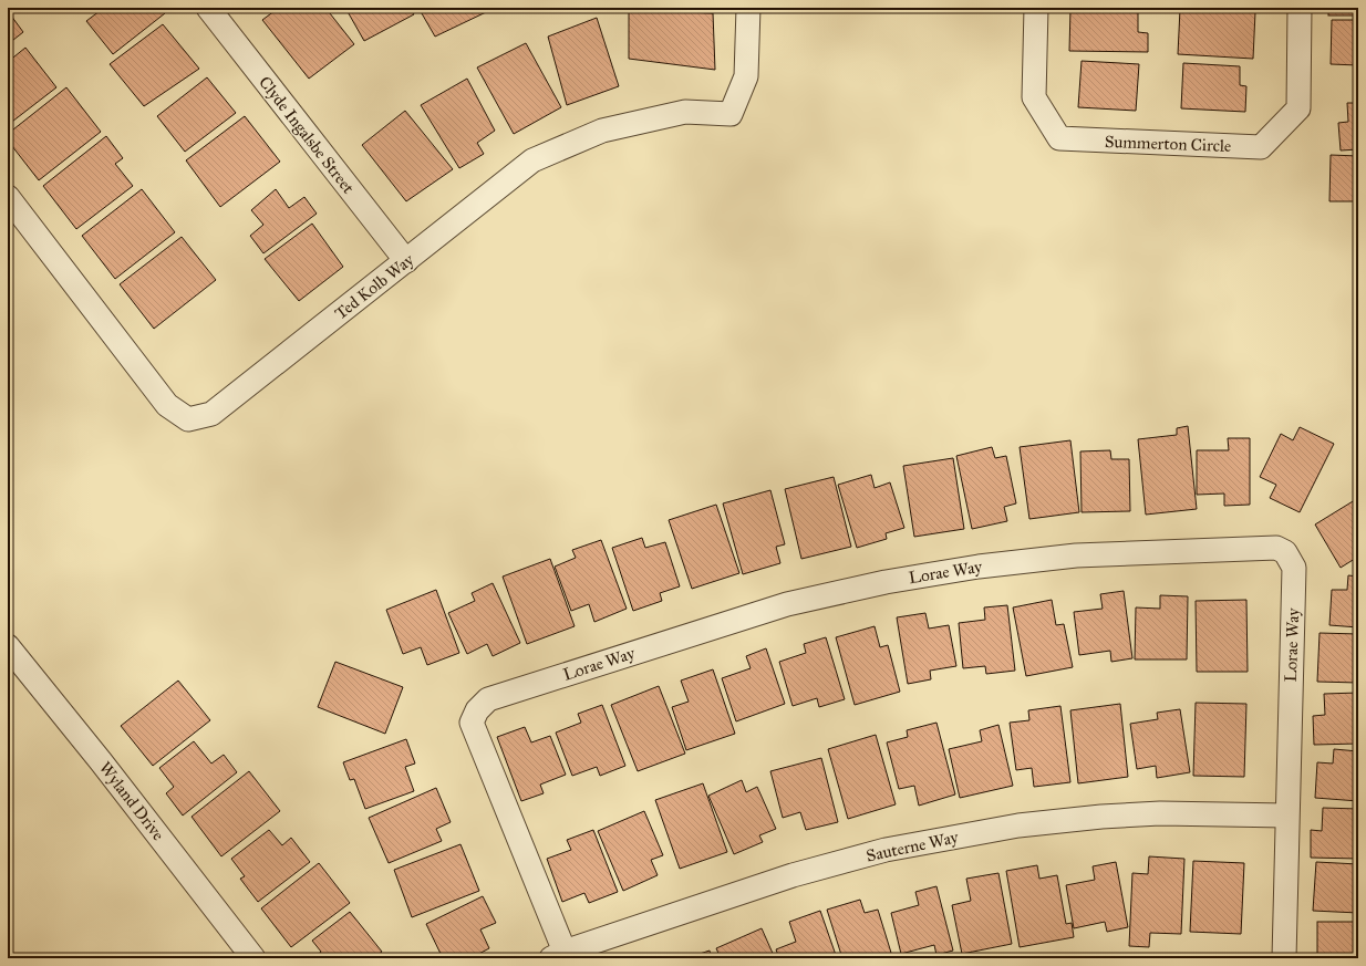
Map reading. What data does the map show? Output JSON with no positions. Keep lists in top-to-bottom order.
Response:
{
  "streets": {
    "street": [
      "Clyde Ingalsbe Street",
      "Summerton Circle",
      "Ted Kolb Way",
      "Lorae Way",
      "Wyland Drive",
      "Sauterne Way"
    ]
  },
  "crossings": [
    ["Clyde Ingalsbe Street", "Ted Kolb Way"],
    ["Lorae Way", "Sauterne Way"]
  ]
}
